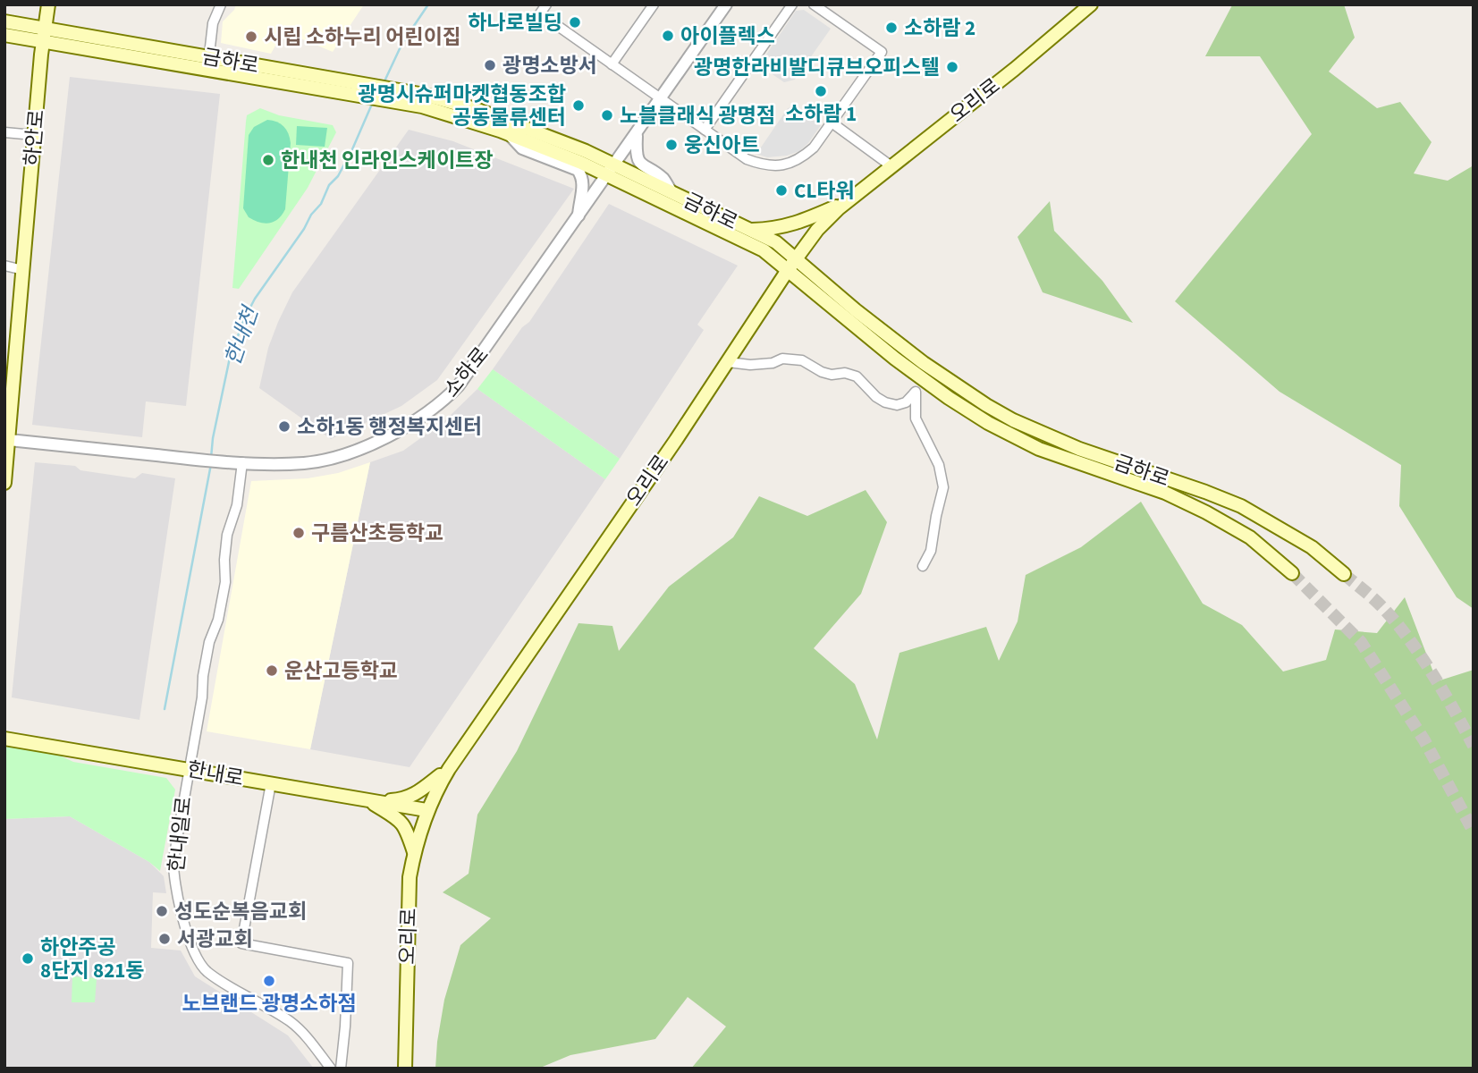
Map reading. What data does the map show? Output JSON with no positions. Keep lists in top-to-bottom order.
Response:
{
  "streets": {
    "main road": [
      "금하로",
      "오리로",
      "하안로",
      "한내로"
    ],
    "street": ["소하로", "한내일로"]
  },
  "crossings": [
    ["금하로", "오리로"],
    ["금하로", "하안로"],
    ["금하로", "소하로"],
    ["오리로", "한내로"],
    ["하안로", "소하로"],
    ["소하로", "한내일로"],
    ["한내로", "한내일로"]
  ],
  "water": ["한내천"],
  "places": [
    "하나로빌딩",
    "소하람 2",
    "아이플렉스",
    "시립 소하누리 어린이집",
    "광명소방서",
    "광명한라비발디큐브오피스텔",
    "소하람 1",
    "광명시슈퍼마켓협동조합 공동물류센터",
    "노블클래식 광명점",
    "웅신아트",
    "한내천 인라인스케이트장",
    "CL타워",
    "소하1동 행정복지센터",
    "구름산초등학교",
    "운산고등학교",
    "성도순복음교회",
    "서광교회",
    "하안주공 8단지 821동",
    "노브랜드 광명소하점"
  ]
}
